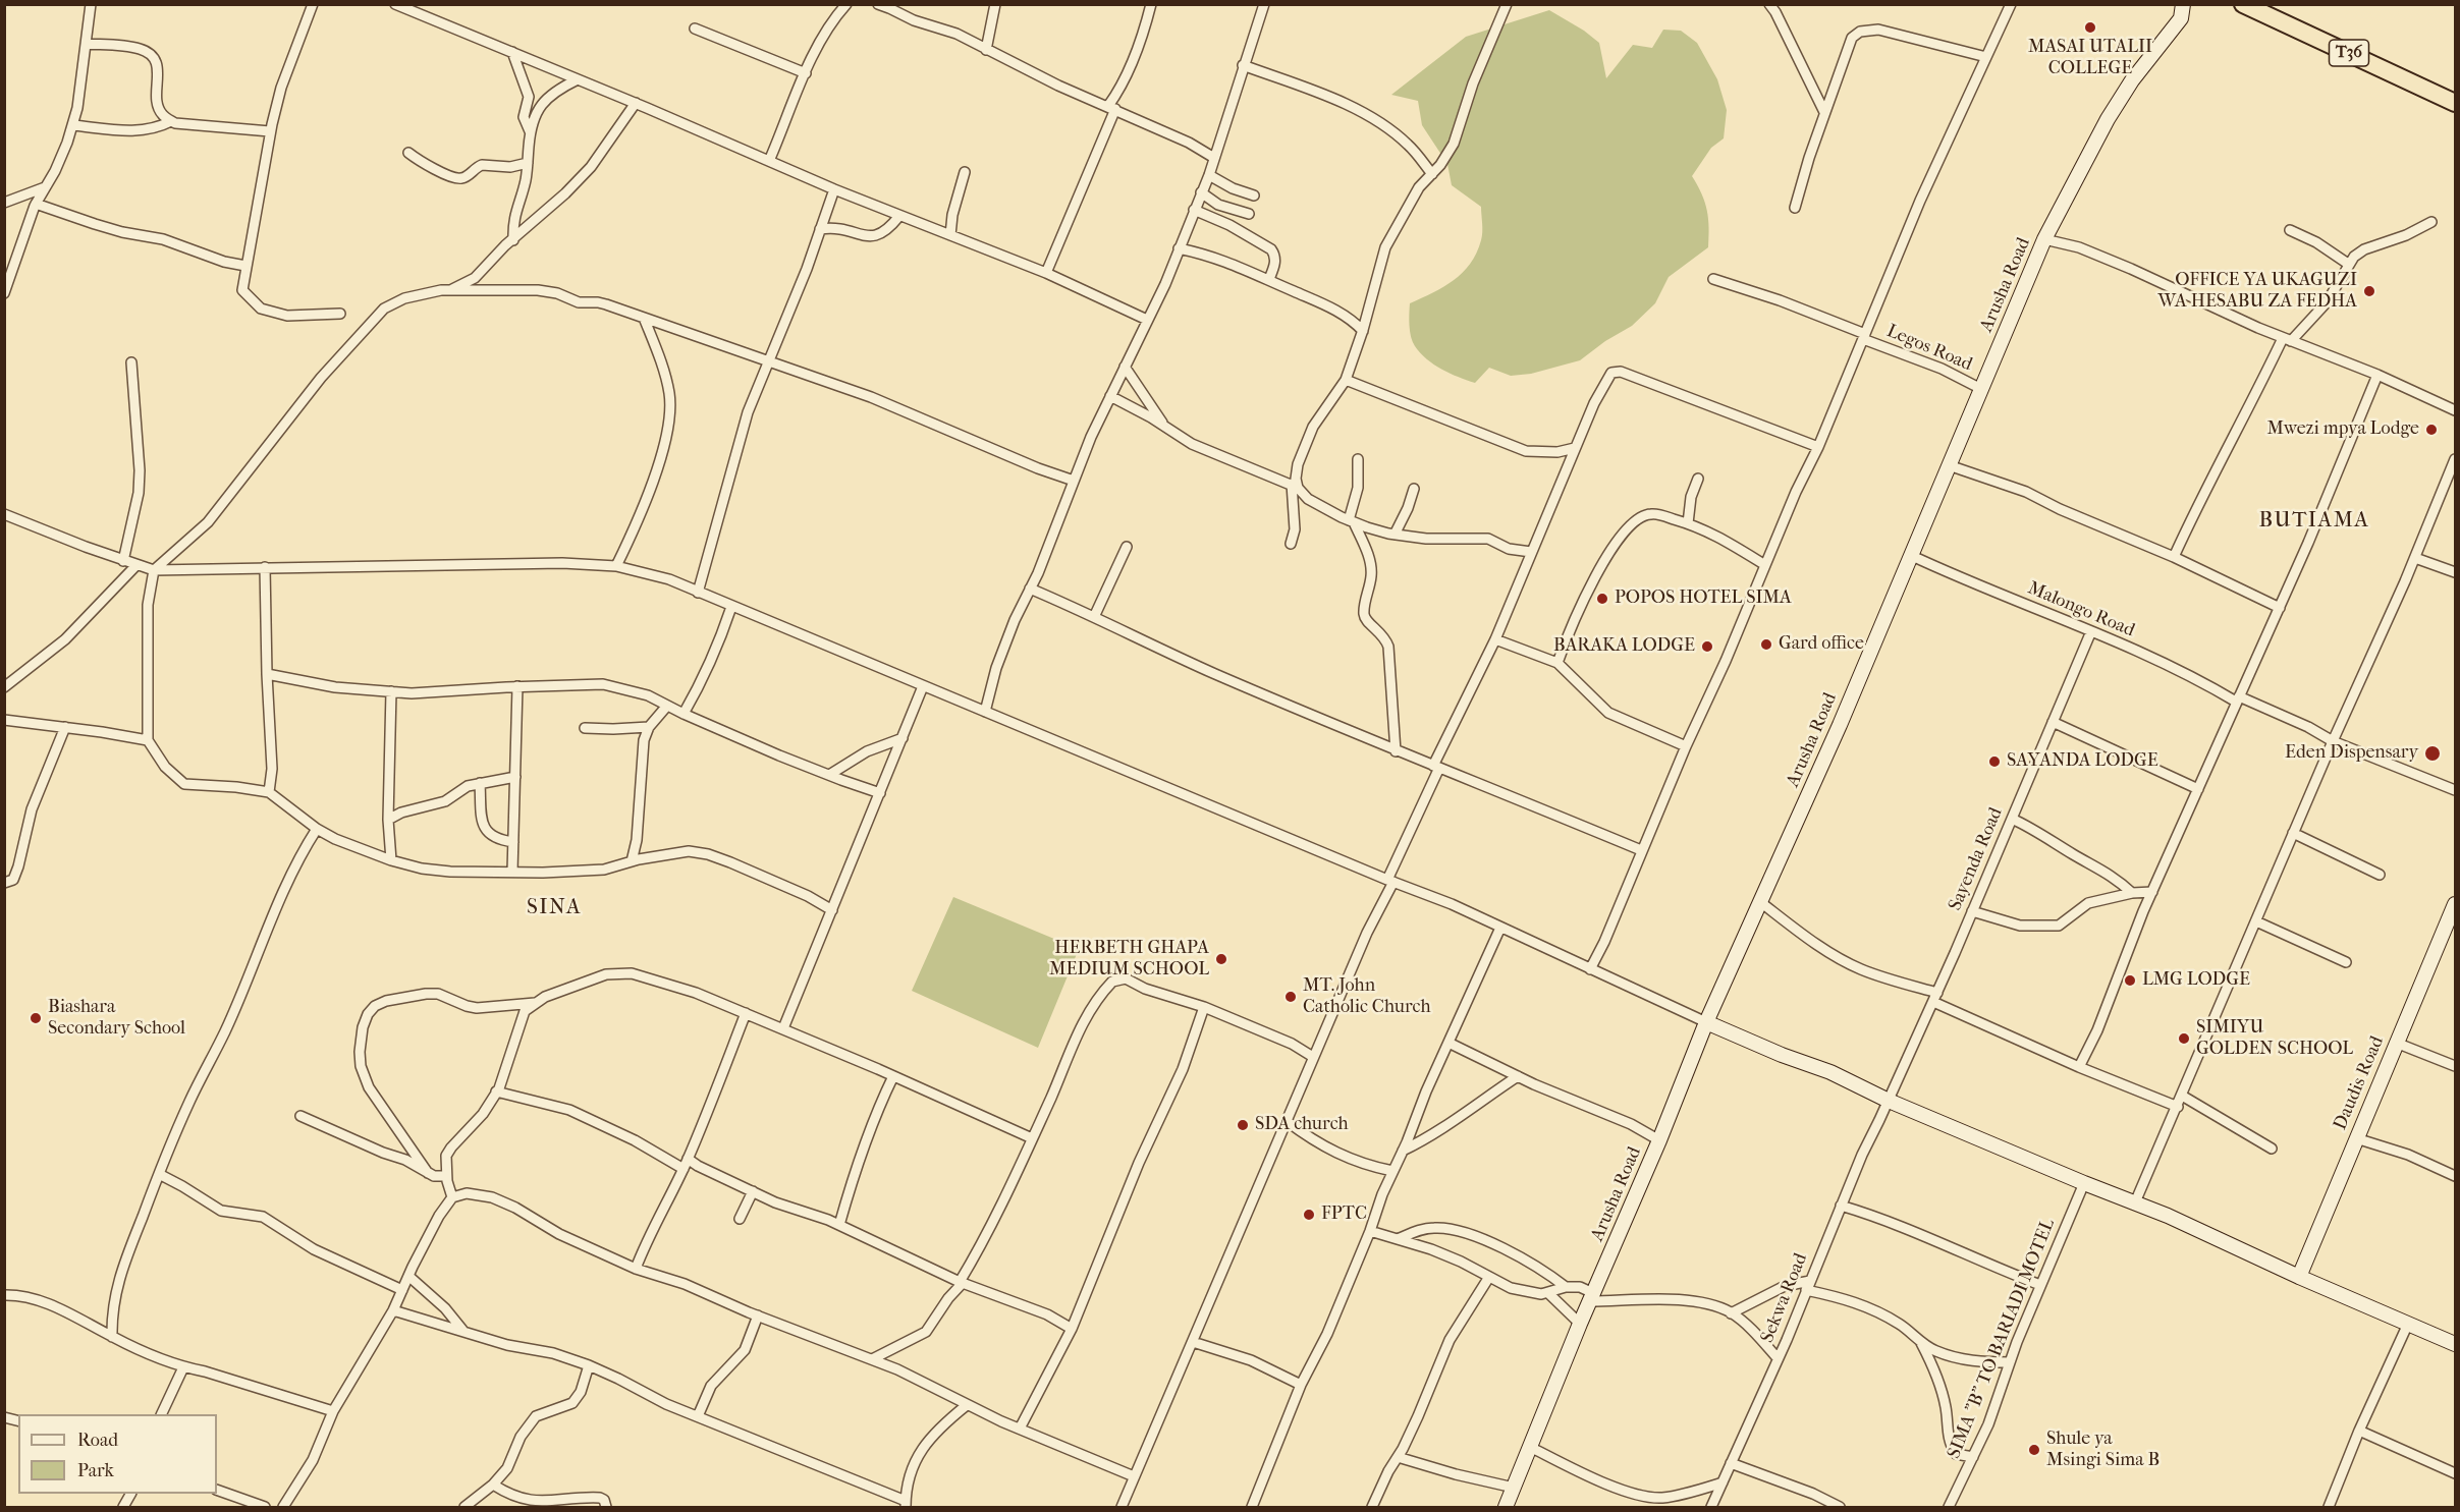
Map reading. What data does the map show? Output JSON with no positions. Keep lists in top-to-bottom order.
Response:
{
  "streets": {
    "highway": ["T36"],
    "main road": ["Arusha Road", "Daudis Road"],
    "street": [
      "Legos Road",
      "Malongo Road",
      "Sayenda Road",
      "Sekwa Road",
      "SIMA \"B\" TO BARIADI MOTEL"
    ]
  },
  "crossings": [
    ["Arusha Road", "Legos Road"],
    ["Arusha Road", "Malongo Road"],
    ["Malongo Road", "Sayenda Road"],
    ["Sayenda Road", "Sekwa Road"]
  ],
  "districts": ["BUTIAMA", "SINA"],
  "places": [
    "MASAI UTALII COLLEGE",
    "OFFICE YA UKAGUZI WA HESABU ZA FEDHA",
    "Mwezi mpya Lodge",
    "POPOS HOTEL SIMA",
    "Gard office",
    "BARAKA LODGE",
    "Eden Dispensary",
    "SAYANDA LODGE",
    "HERBETH GHAPA MEDIUM SCHOOL",
    "LMG LODGE",
    "MT. John Catholic Church",
    "Biashara Secondary School",
    "SIMIYU GOLDEN SCHOOL",
    "SDA church",
    "FPTC",
    "Shule ya Msingi Sima B"
  ],
  "legend": ["Road", "Park"]
}
